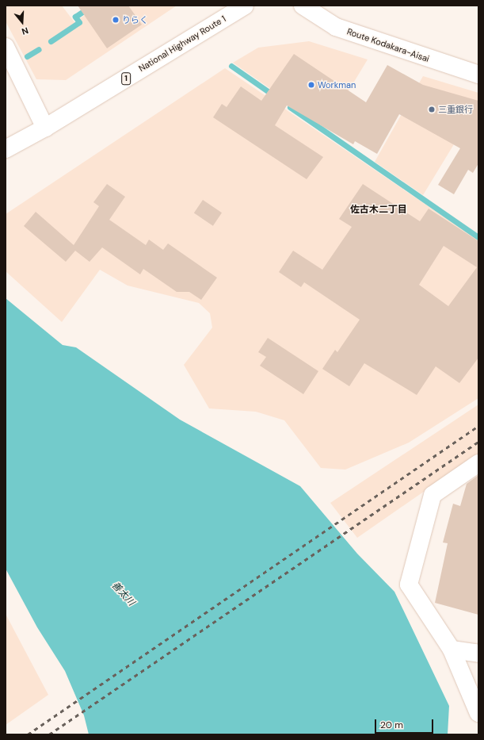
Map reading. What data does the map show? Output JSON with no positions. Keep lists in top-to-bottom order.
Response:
{
  "streets": {
    "main road": ["National Highway Route 1", "Route Kodakara-Aisai", "1"]
  },
  "districts": ["佐古木二丁目"],
  "water": ["善太川"],
  "places": ["りらく", "Workman", "三重銀行"],
  "scale_bar": "20 m",
  "north": "bottom"
}
